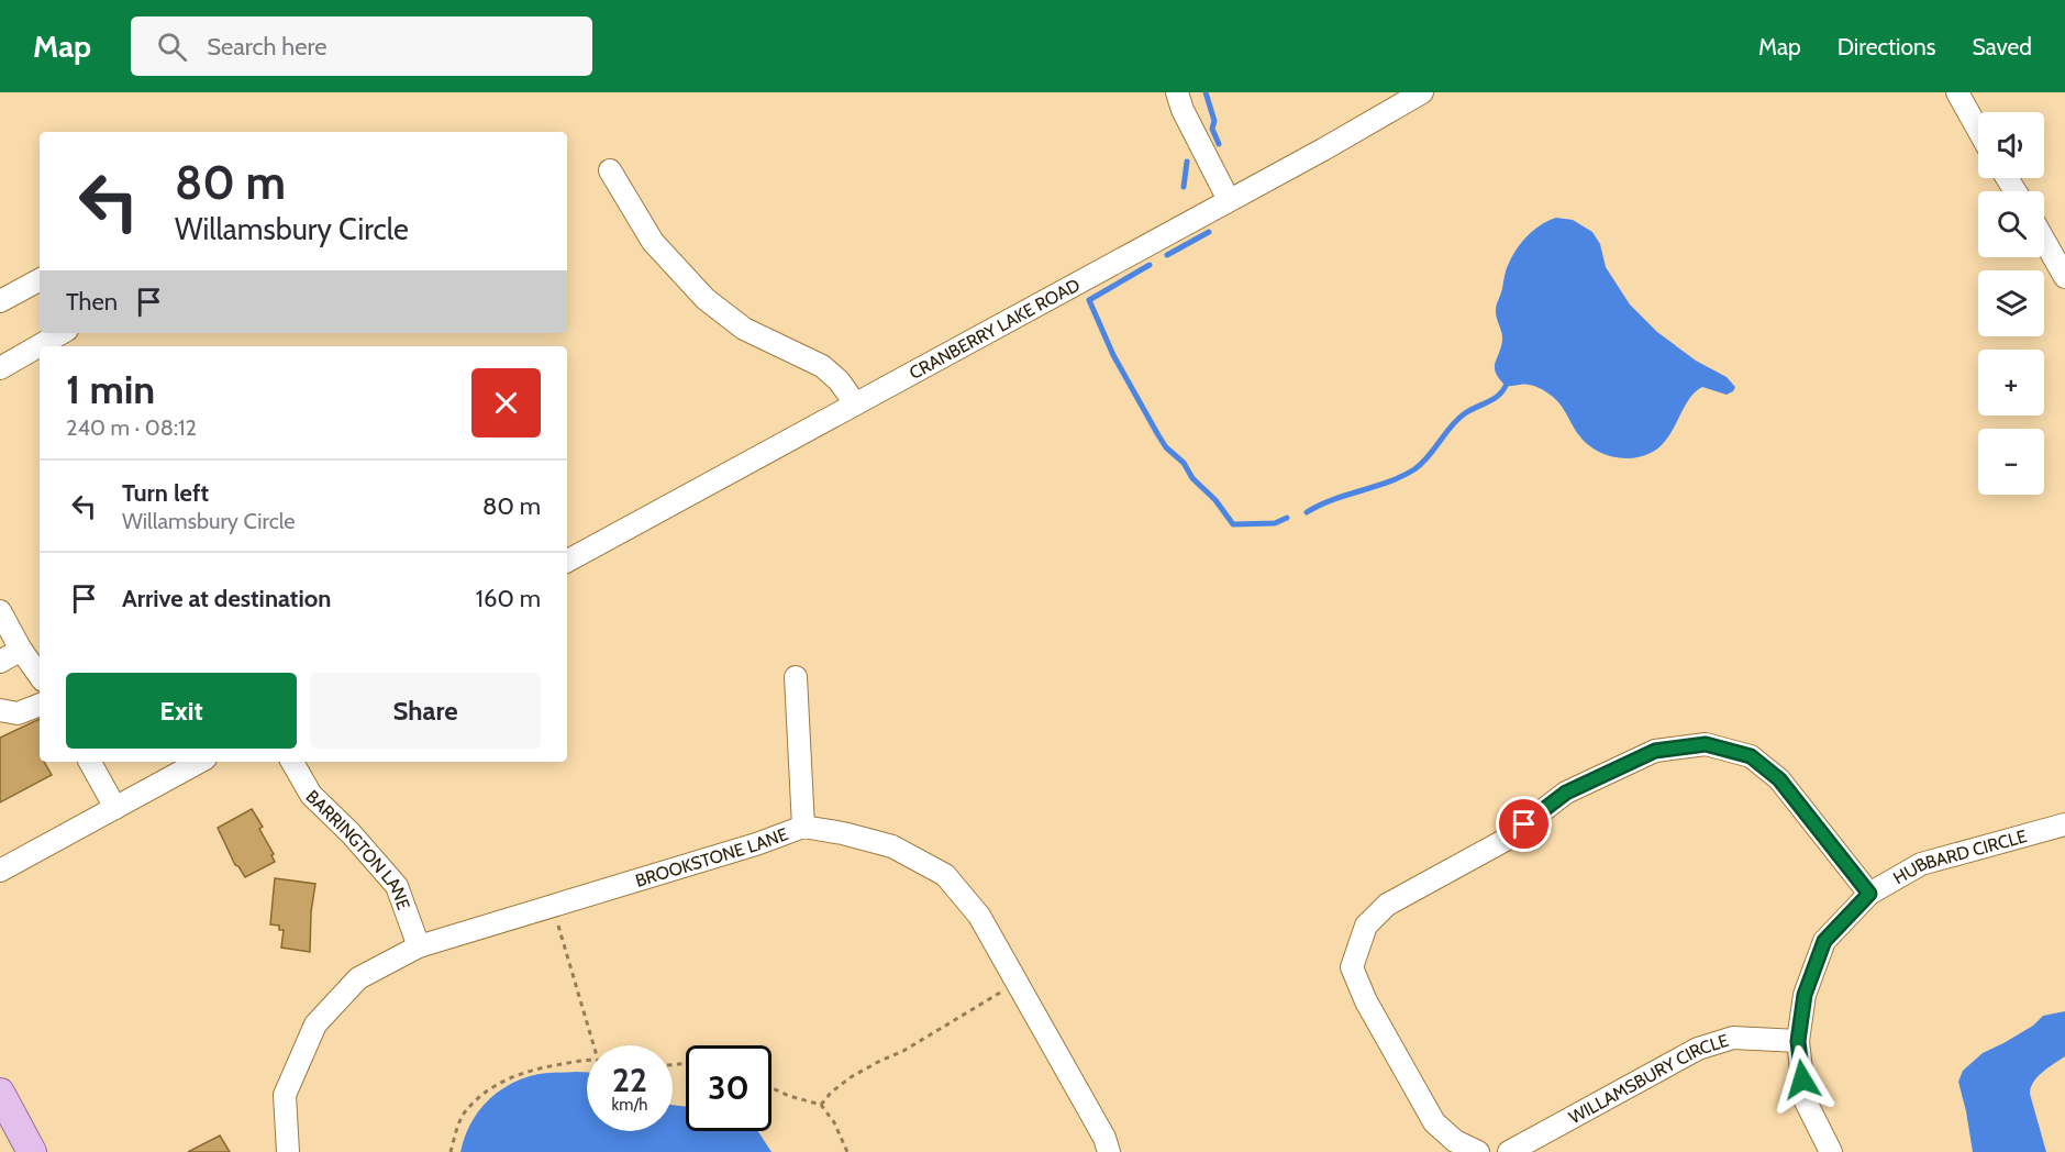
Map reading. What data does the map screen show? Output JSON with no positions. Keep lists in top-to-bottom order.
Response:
{
  "streets": {
    "street": [
      "CRANBERRY LAKE ROAD",
      "BARRINGTON LANE",
      "BROOKSTONE LANE",
      "HUBBARD CIRCLE",
      "WILLAMSBURY CIRCLE"
    ]
  },
  "crossings": [
    ["BARRINGTON LANE", "BROOKSTONE LANE"],
    ["HUBBARD CIRCLE", "WILLAMSBURY CIRCLE"]
  ],
  "page": {
    "header": "Map",
    "search": "Search here",
    "nav": ["Map", "Directions", "Saved"],
    "map_buttons": ["+", "−"],
    "turn": ["80 m", "Willamsbury Circle"],
    "then": "Then",
    "heading": ["1 min", "240 m · 08:12"],
    "list": [
      {
        "name": "Turn left",
        "note": "Willamsbury Circle",
        "value": "80 m"
      },
      {
        "name": "Arrive at destination",
        "value": "160 m"
      }
    ],
    "buttons": ["Exit", "Share"],
    "speed": "22 km/h",
    "limit": "30"
  }
}
